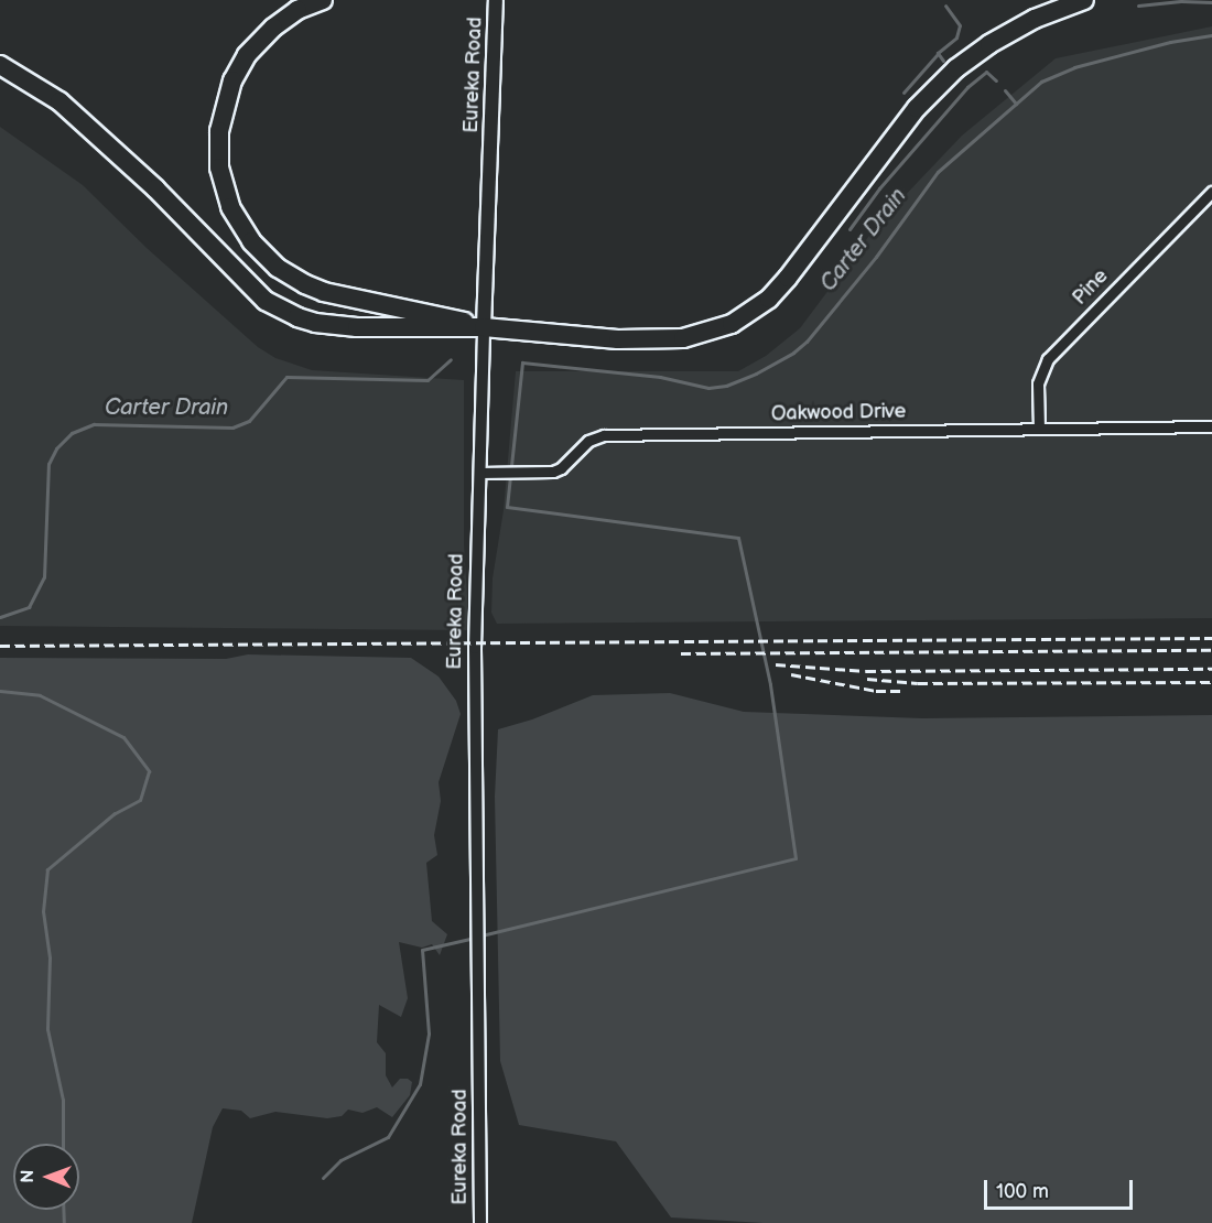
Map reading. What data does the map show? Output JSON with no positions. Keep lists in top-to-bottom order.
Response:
{
  "streets": {
    "main road": ["Eureka Road"],
    "street": ["Pine", "Oakwood Drive"]
  },
  "crossings": [
    ["Eureka Road", "Oakwood Drive"],
    ["Pine", "Oakwood Drive"]
  ],
  "water": ["Carter Drain"],
  "scale_bar": "100 m",
  "north": "left"
}
